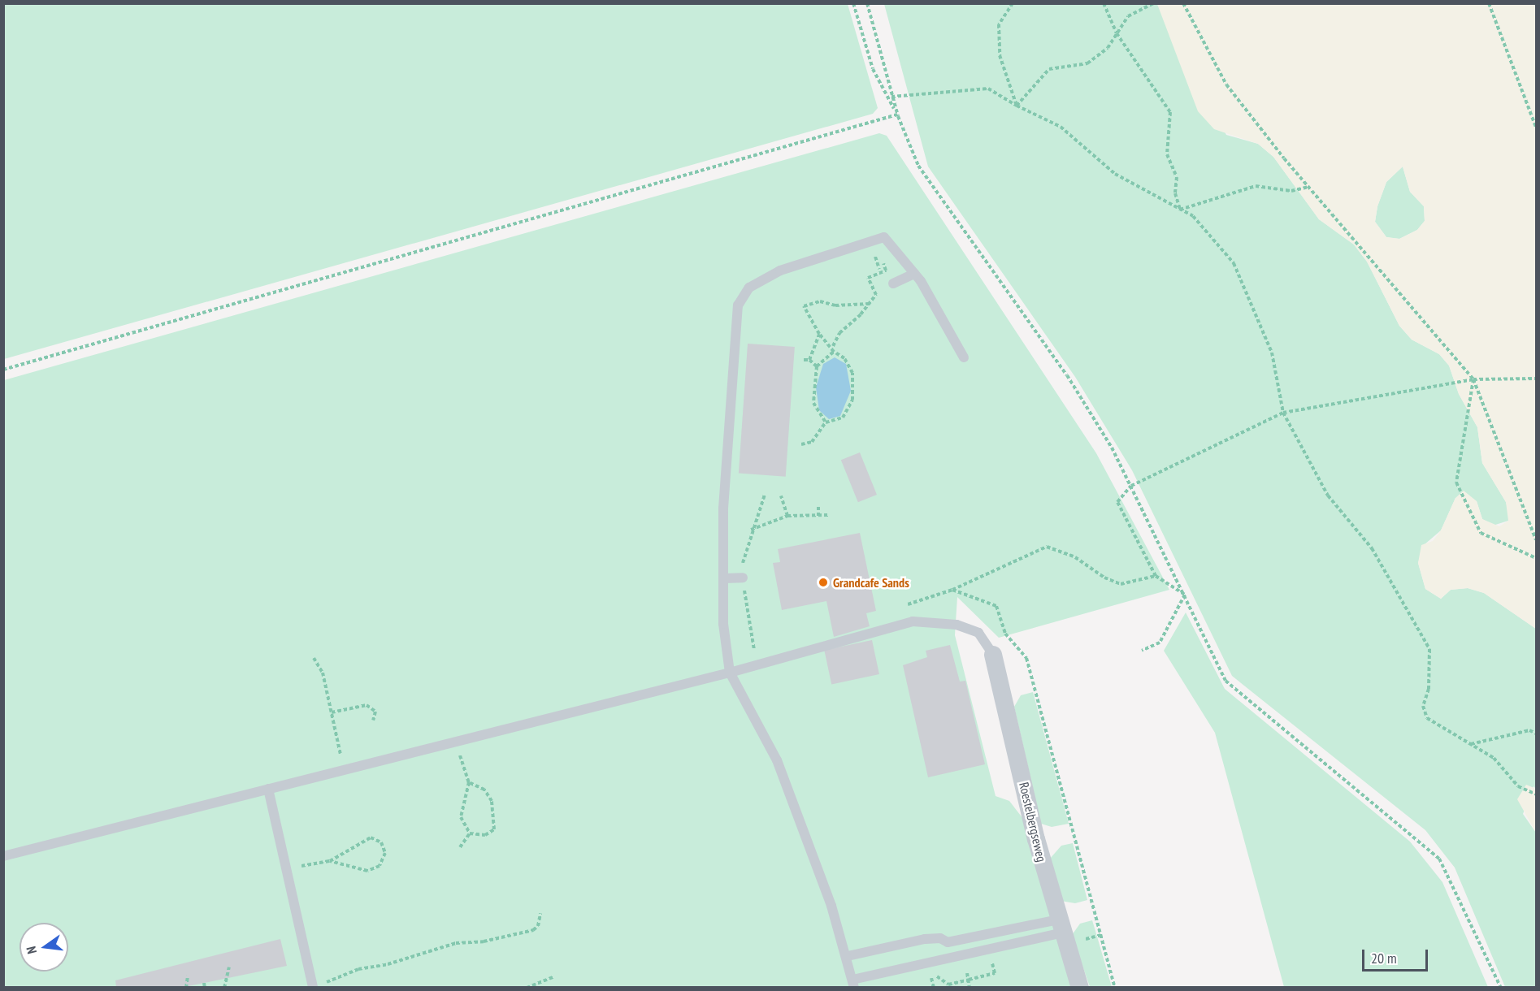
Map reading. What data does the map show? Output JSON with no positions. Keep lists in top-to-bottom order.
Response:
{
  "streets": {
    "street": ["Roestelbergseweg"]
  },
  "places": ["Grandcafe Sands"],
  "scale_bar": "20 m",
  "north": "left"
}
